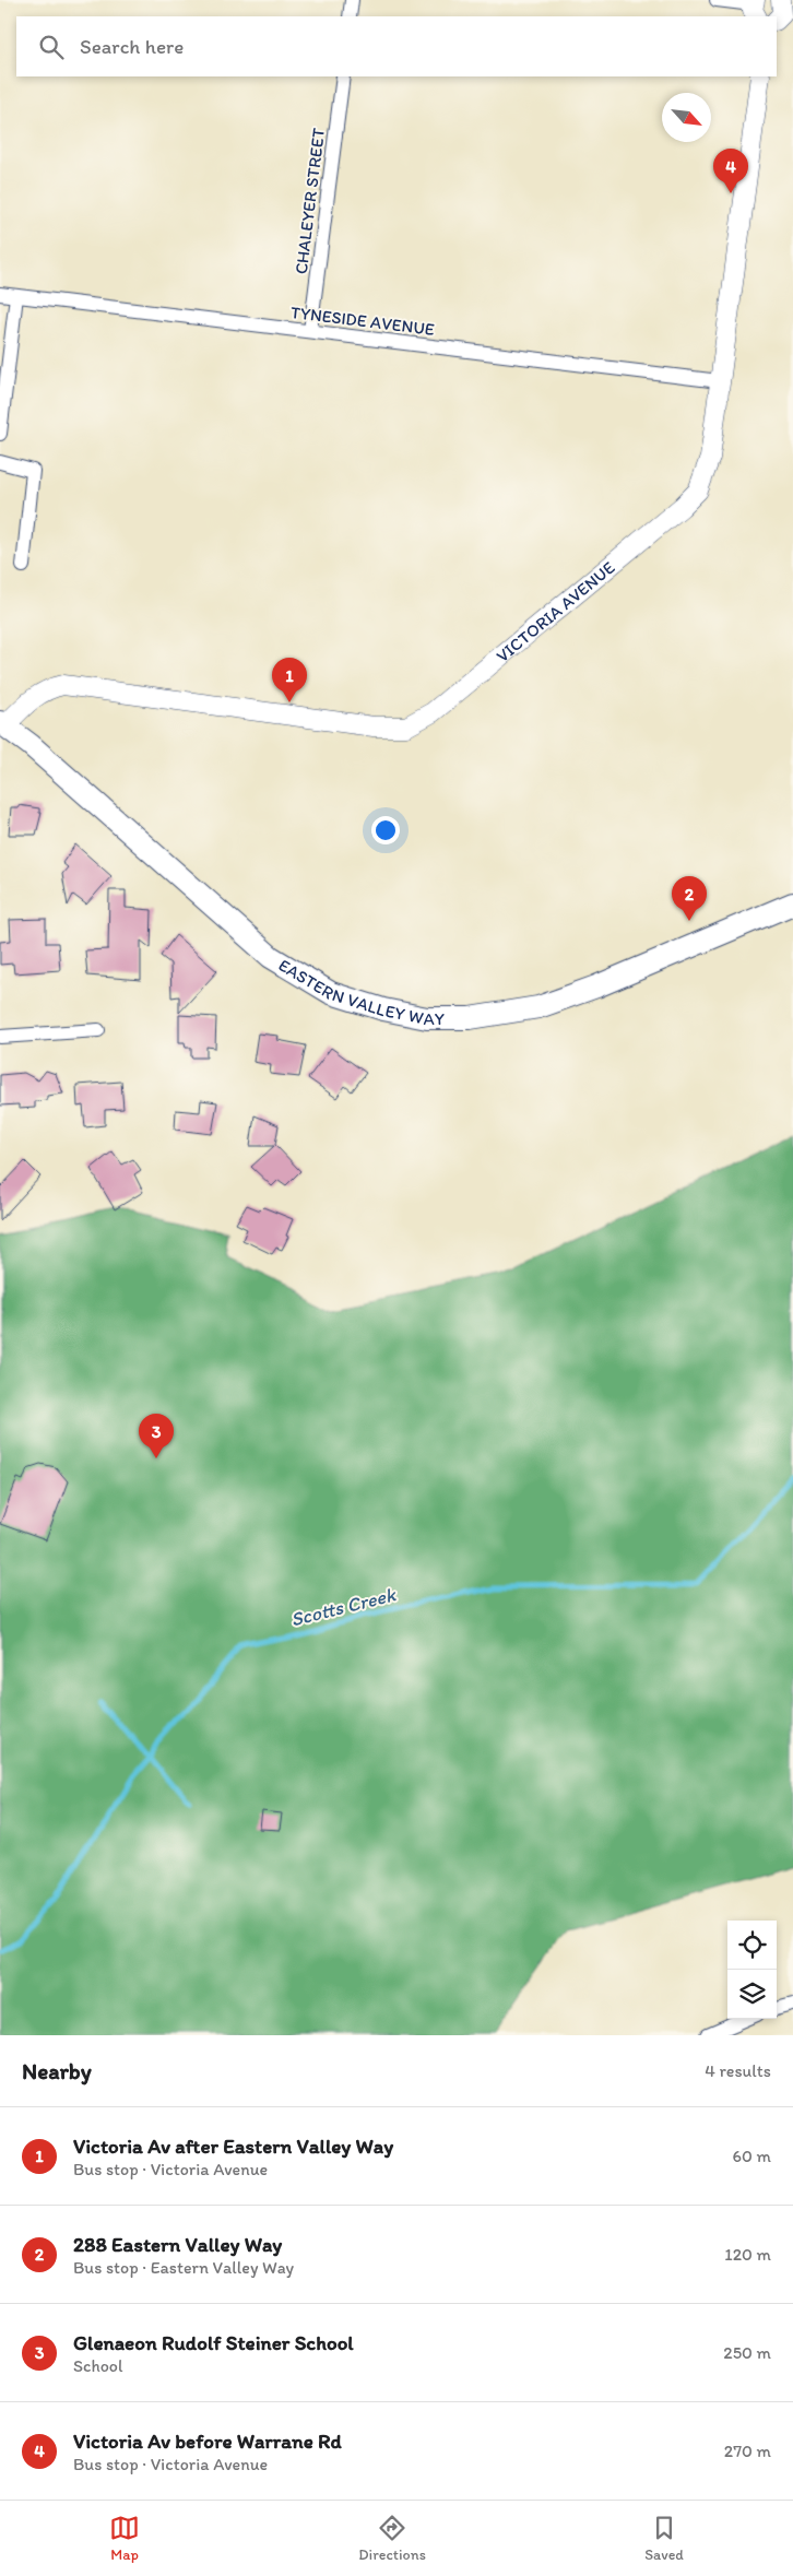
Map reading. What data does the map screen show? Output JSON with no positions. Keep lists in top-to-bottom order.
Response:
{
  "streets": {
    "main road": ["EASTERN VALLEY WAY"],
    "street": ["CHALEYER STREET", "TYNESIDE AVENUE", "VICTORIA AVENUE"]
  },
  "crossings": [
    ["CHALEYER STREET", "TYNESIDE AVENUE"],
    ["TYNESIDE AVENUE", "VICTORIA AVENUE"],
    ["VICTORIA AVENUE", "EASTERN VALLEY WAY"]
  ],
  "water": ["Scotts Creek"],
  "north": "bottom right",
  "page": {
    "search": "Search here",
    "pins": [
      "4",
      "1",
      "2",
      "3"
    ],
    "heading": ["Nearby", "4 results"],
    "list": [
      {
        "mark": "1",
        "name": "Victoria Av after Eastern Valley Way",
        "note": "Bus stop · Victoria Avenue",
        "value": "60 m"
      },
      {
        "mark": "2",
        "name": "288 Eastern Valley Way",
        "note": "Bus stop · Eastern Valley Way",
        "value": "120 m"
      },
      {
        "mark": "3",
        "name": "Glenaeon Rudolf Steiner School",
        "note": "School",
        "value": "250 m"
      },
      {
        "mark": "4",
        "name": "Victoria Av before Warrane Rd",
        "note": "Bus stop · Victoria Avenue",
        "value": "270 m"
      }
    ],
    "nav": ["Map", "Directions", "Saved"]
  }
}
